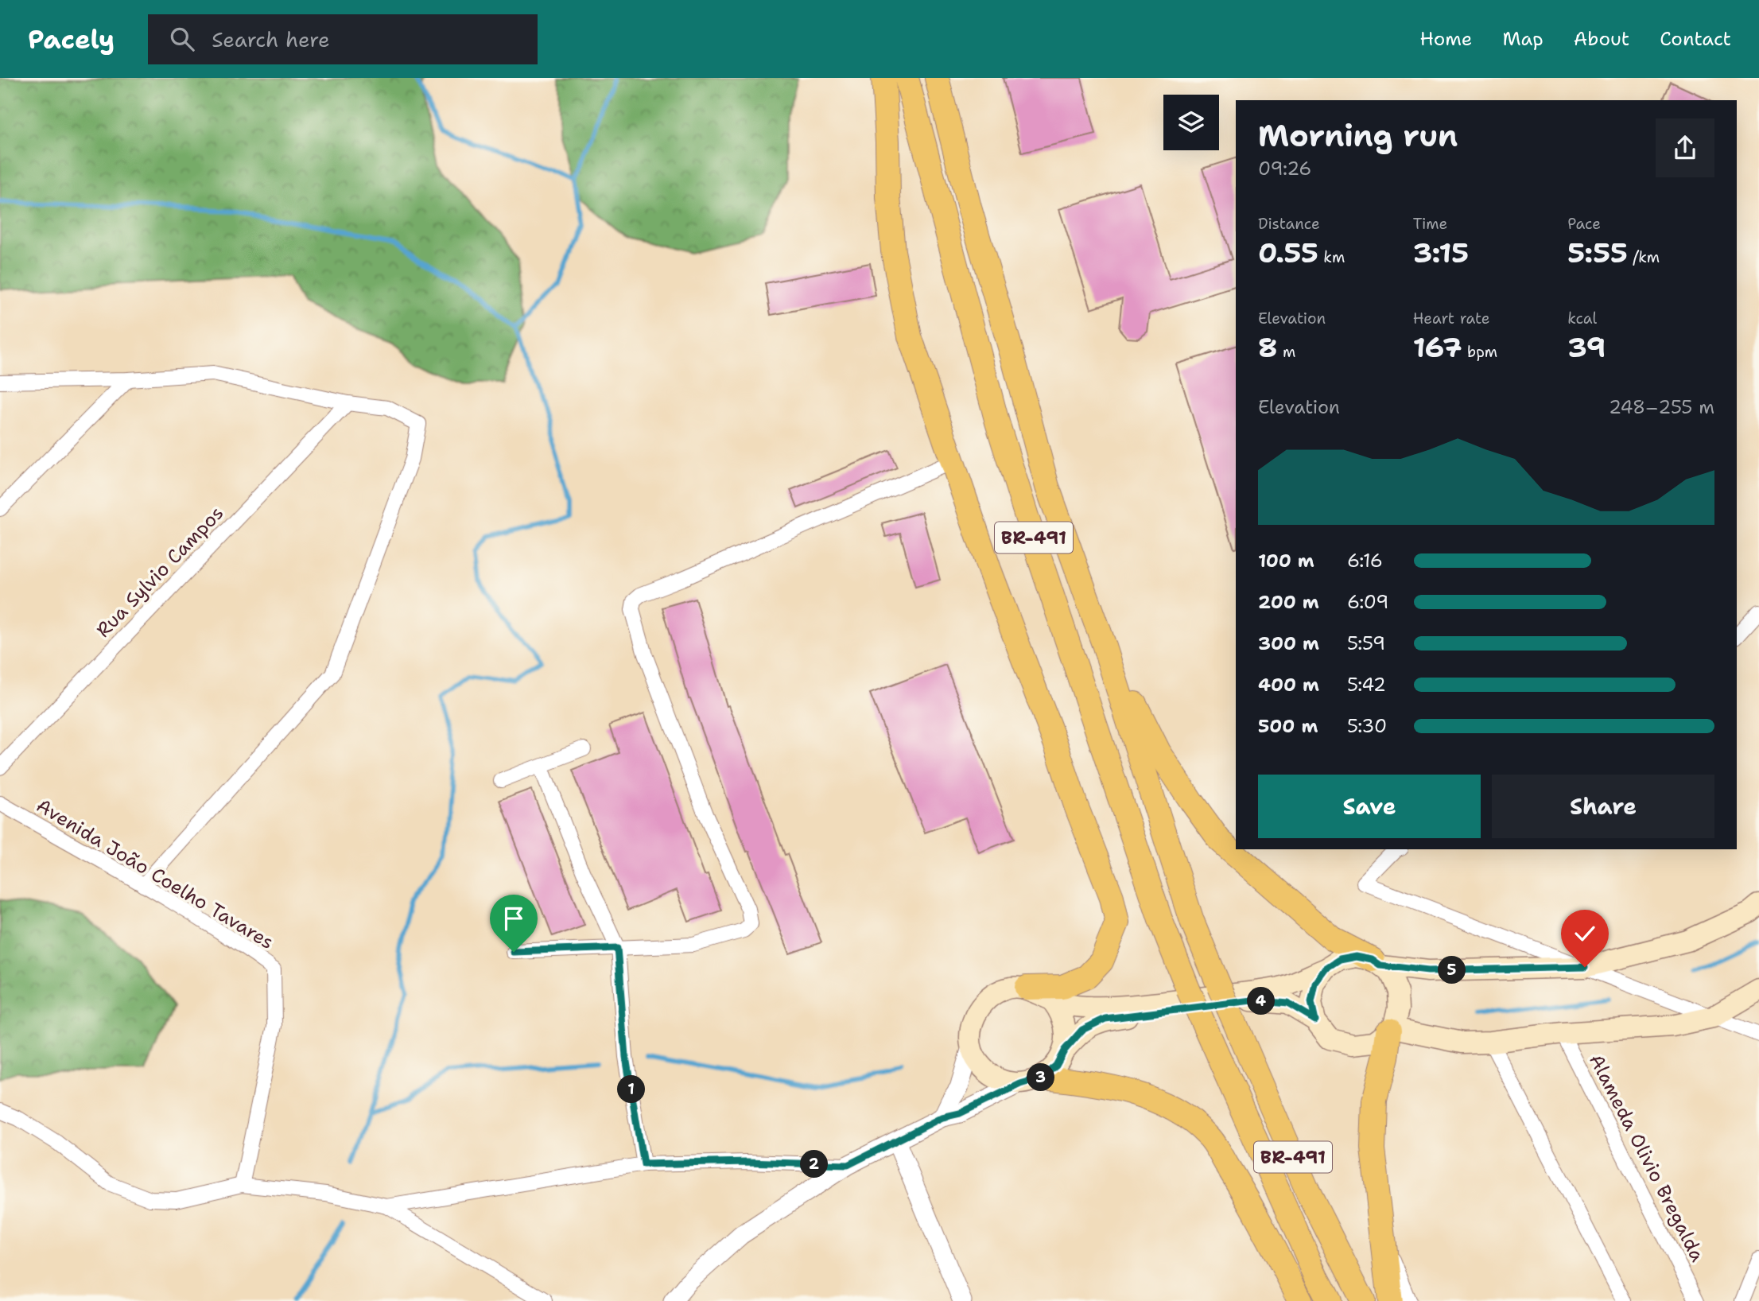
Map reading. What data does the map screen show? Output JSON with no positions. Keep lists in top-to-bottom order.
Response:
{
  "streets": {
    "highway": ["BR-491"],
    "street": ["Rua Sylvio Campos", "Avenida João Coelho Tavares", "Alameda Olivio Bregalda"]
  },
  "page": {
    "header": "Pacely",
    "search": "Search here",
    "nav": [
      "Home",
      "Map",
      "About",
      "Contact"
    ],
    "heading": ["Morning run", "09:26"],
    "stats": [
      ["Distance", "0.55 km"],
      ["Time", "3:15"],
      ["Pace", "5:55 /km"],
      ["Elevation", "8 m"],
      ["Heart rate", "167 bpm"],
      ["kcal", "39"]
    ],
    "chart": ["Elevation", "248–255 m"],
    "list": [
      {
        "name": "100 m",
        "note": "6:16"
      },
      {
        "name": "200 m",
        "note": "6:09"
      },
      {
        "name": "300 m",
        "note": "5:59"
      },
      {
        "name": "400 m",
        "note": "5:42"
      },
      {
        "name": "500 m",
        "note": "5:30"
      }
    ],
    "buttons": ["Save", "Share"],
    "pins": [
      "5",
      "4",
      "3",
      "1",
      "2"
    ]
  }
}
